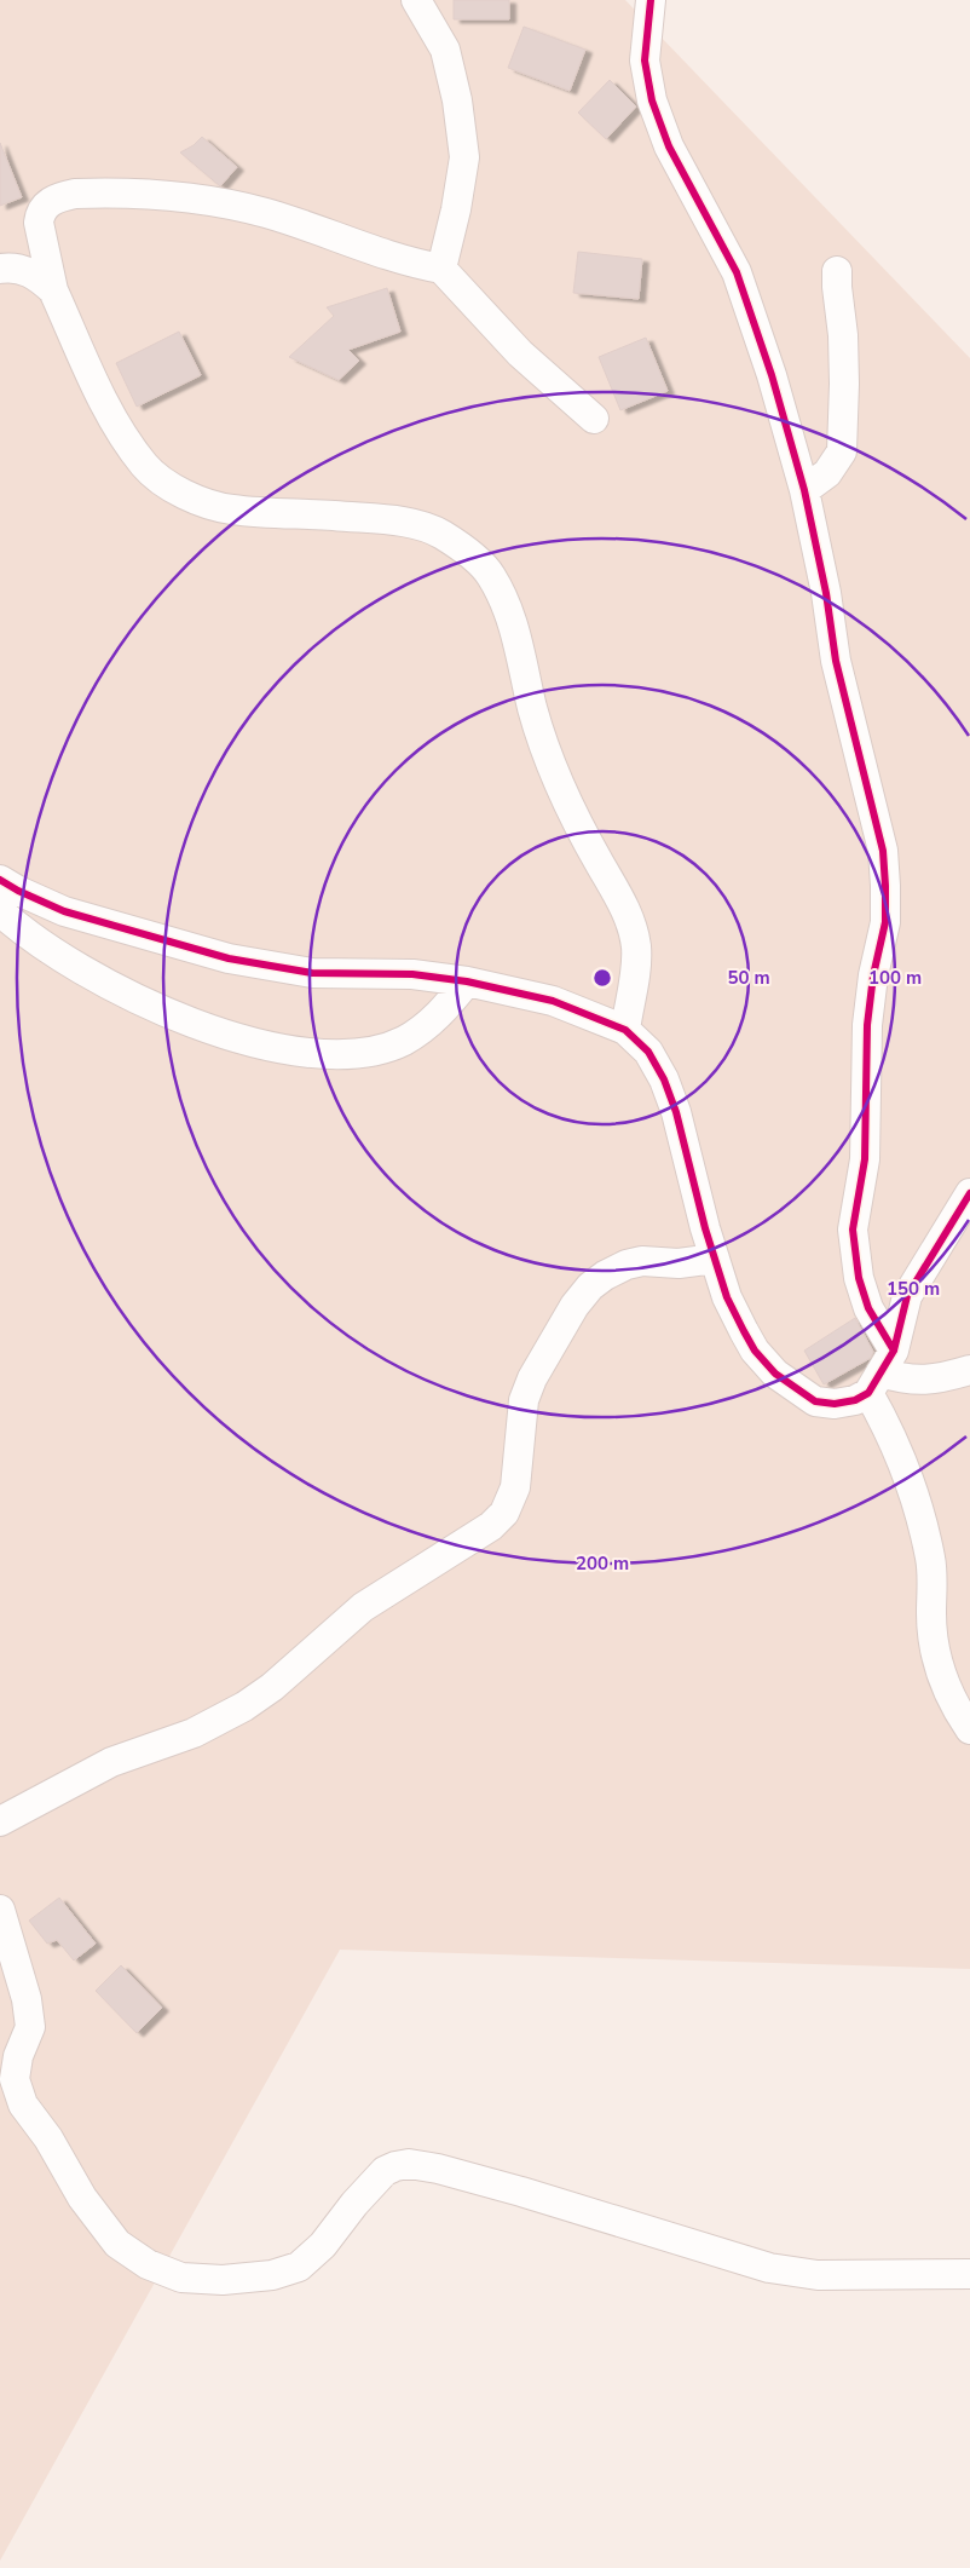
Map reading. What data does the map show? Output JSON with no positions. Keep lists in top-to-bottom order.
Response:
{
  "rings": [
    "50 m",
    "100 m",
    "150 m",
    "200 m"
  ]
}
